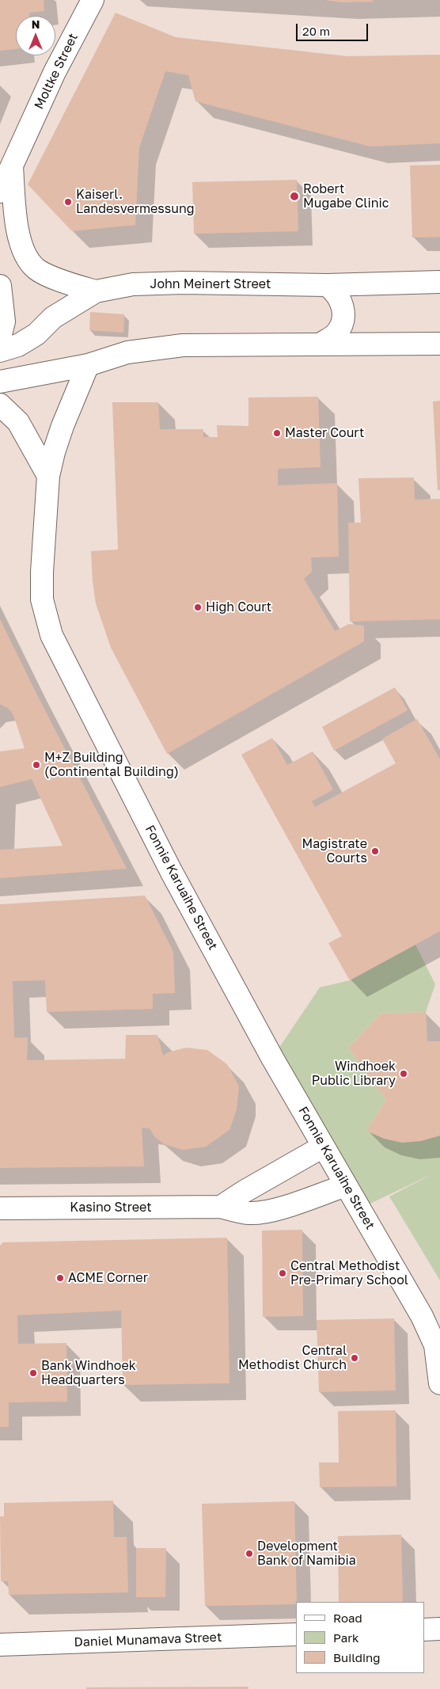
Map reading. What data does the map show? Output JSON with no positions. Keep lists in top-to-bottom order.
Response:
{
  "streets": {
    "street": [
      "Moltke Street",
      "John Meinert Street",
      "Fonnie Karuaihe Street",
      "Kasino Street",
      "Daniel Munamava Street"
    ]
  },
  "crossings": [
    ["Fonnie Karuaihe Street", "Kasino Street"]
  ],
  "places": [
    "Robert Mugabe Clinic",
    "Kaiserl. Landesvermessung",
    "Master Court",
    "High Court",
    "M+Z Building (Continental Building)",
    "Magistrate Courts",
    "Windhoek Public Library",
    "Central Methodist Pre-Primary School",
    "ACME Corner",
    "Central Methodist Church",
    "Bank Windhoek Headquarters",
    "Development Bank of Namibia"
  ],
  "legend": ["Road", "Park", "Building"],
  "scale_bar": "20 m",
  "north": "top"
}
